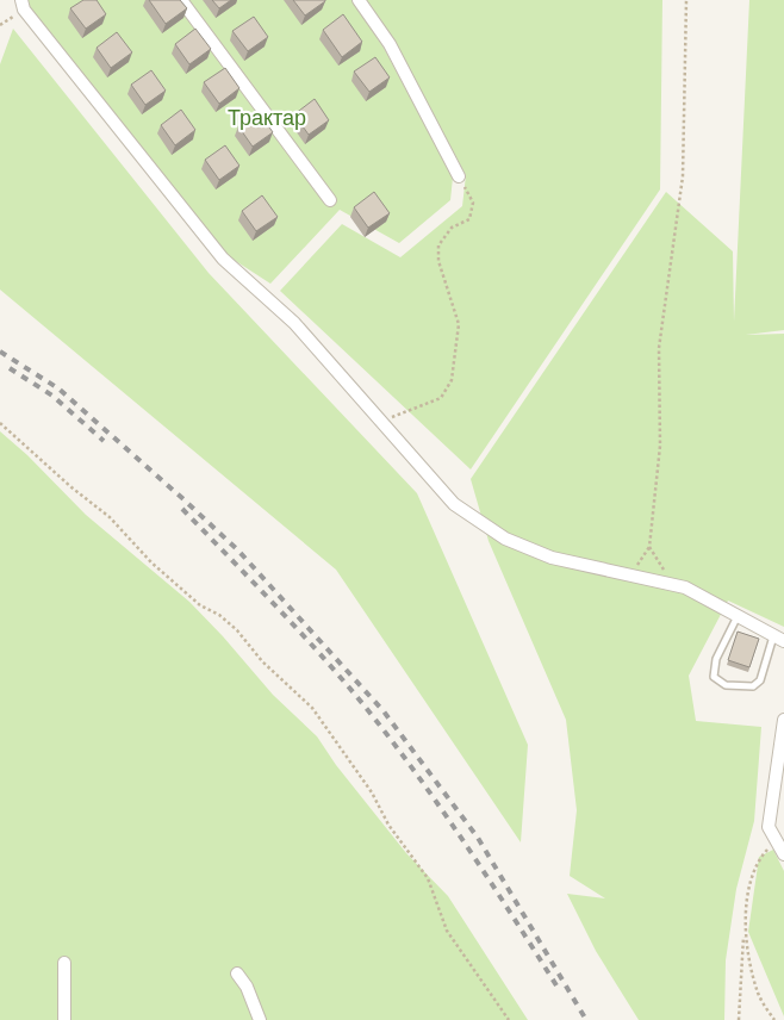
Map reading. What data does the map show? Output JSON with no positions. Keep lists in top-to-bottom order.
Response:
{
  "parks": ["Трактар"]
}
